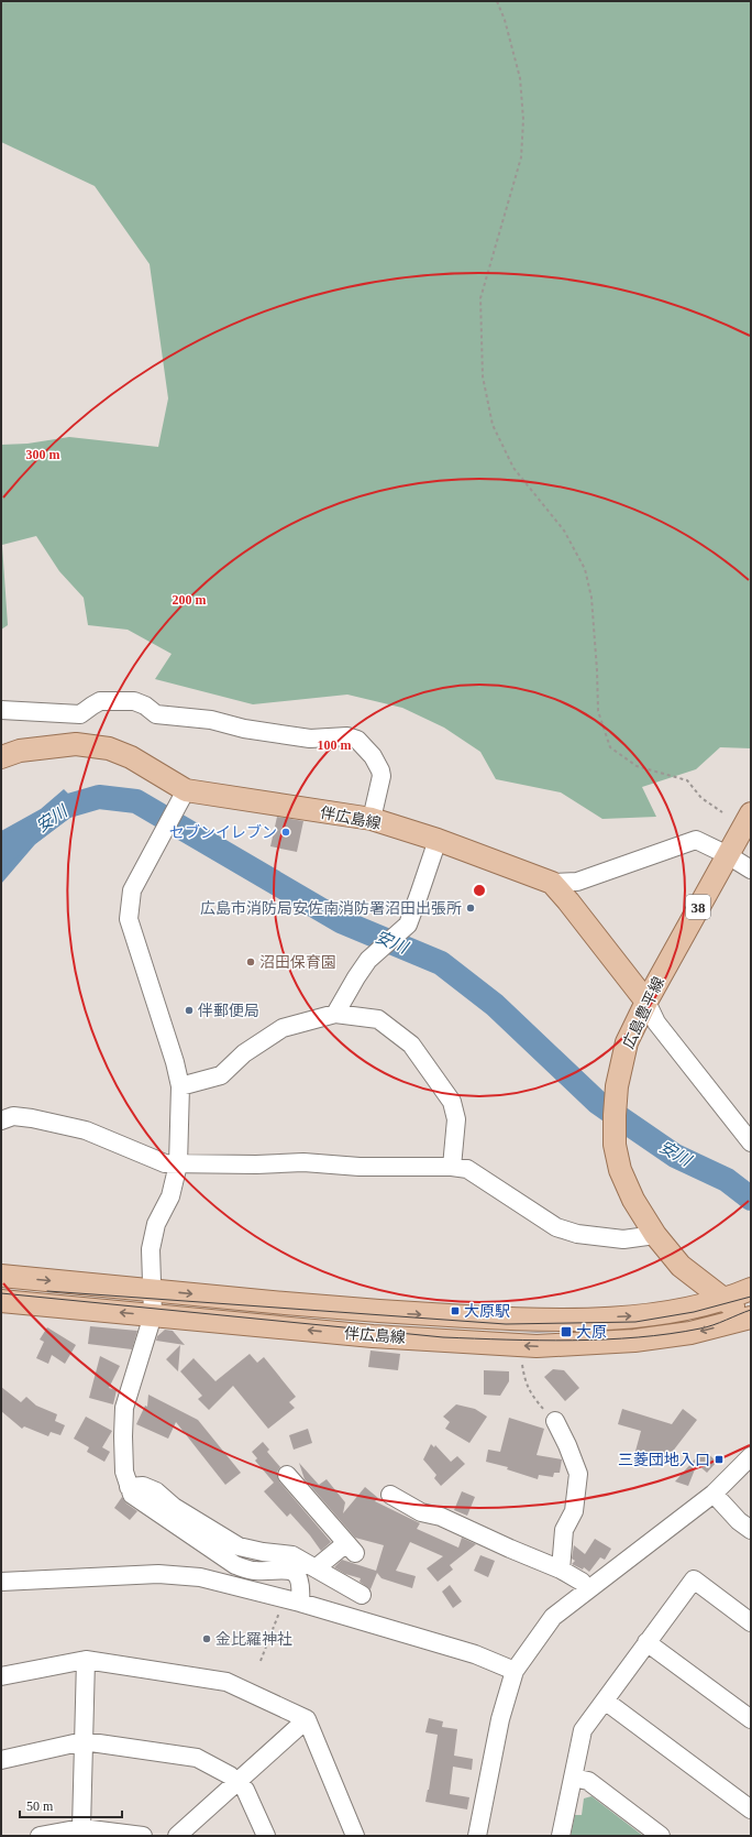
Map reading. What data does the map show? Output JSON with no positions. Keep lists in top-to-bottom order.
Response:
{
  "streets": {
    "main road": ["伴広島線", "38", "広島豊平線"]
  },
  "crossings": [
    ["伴広島線", "広島豊平線"]
  ],
  "water": ["安川"],
  "places": {
    "other": [
      "セブンイレブン",
      "広島市消防局安佐南消防署沼田出張所",
      "沼田保育園",
      "伴郵便局",
      "金比羅神社"
    ],
    "transit": ["大原駅", "大原", "三菱団地入口"]
  },
  "scale_bar": "50 m",
  "rings": ["300 m", "200 m", "100 m"]
}
